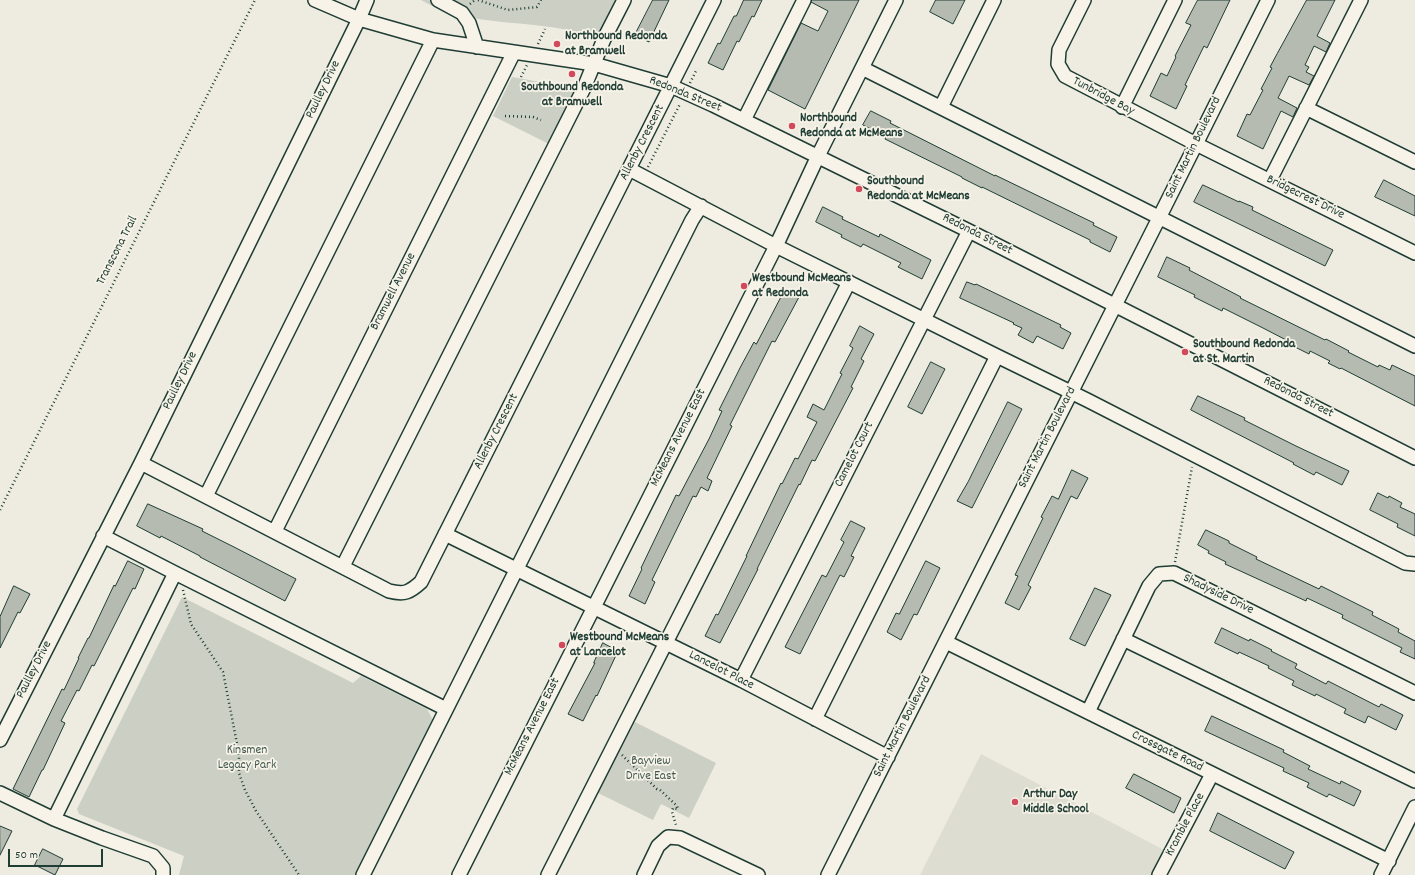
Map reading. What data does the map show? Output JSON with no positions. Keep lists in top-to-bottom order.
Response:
{
  "streets": {
    "street": [
      "Paulley Drive",
      "Redonda Street",
      "Tunbridge Bay",
      "Allenby Crescent",
      "Saint Martin Boulevard",
      "Bridgecrest Drive",
      "Bramwell Avenue",
      "McMeans Avenue East",
      "Camelot Court",
      "Shadyside Drive",
      "Lancelot Place",
      "Crossgate Road",
      "Kramble Place"
    ],
    "path": ["Transcona Trail"]
  },
  "crossings": [
    ["Paulley Drive", "Redonda Street"],
    ["Paulley Drive", "Allenby Crescent"],
    ["Redonda Street", "Allenby Crescent"],
    ["Redonda Street", "Saint Martin Boulevard"],
    ["Redonda Street", "Bramwell Avenue"],
    ["Redonda Street", "McMeans Avenue East"],
    ["Redonda Street", "Camelot Court"],
    ["Tunbridge Bay", "Saint Martin Boulevard"],
    ["Tunbridge Bay", "Bridgecrest Drive"],
    ["Allenby Crescent", "Bramwell Avenue"],
    ["Allenby Crescent", "Lancelot Place"],
    ["Saint Martin Boulevard", "Bridgecrest Drive"],
    ["Saint Martin Boulevard", "Lancelot Place"],
    ["Saint Martin Boulevard", "Crossgate Road"],
    ["McMeans Avenue East", "Lancelot Place"],
    ["Camelot Court", "Lancelot Place"],
    ["Shadyside Drive", "Crossgate Road"],
    ["Crossgate Road", "Kramble Place"]
  ],
  "parks": ["Kinsmen Legacy Park", "Bayview Drive East"],
  "places": [
    "Northbound Redonda at Bramwell",
    "Southbound Redonda at Bramwell",
    "Northbound Redonda at McMeans",
    "Southbound Redonda at McMeans",
    "Westbound McMeans at Redonda",
    "Southbound Redonda at St. Martin",
    "Westbound McMeans at Lancelot",
    "Arthur Day Middle School"
  ],
  "scale_bar": "50 m"
}
